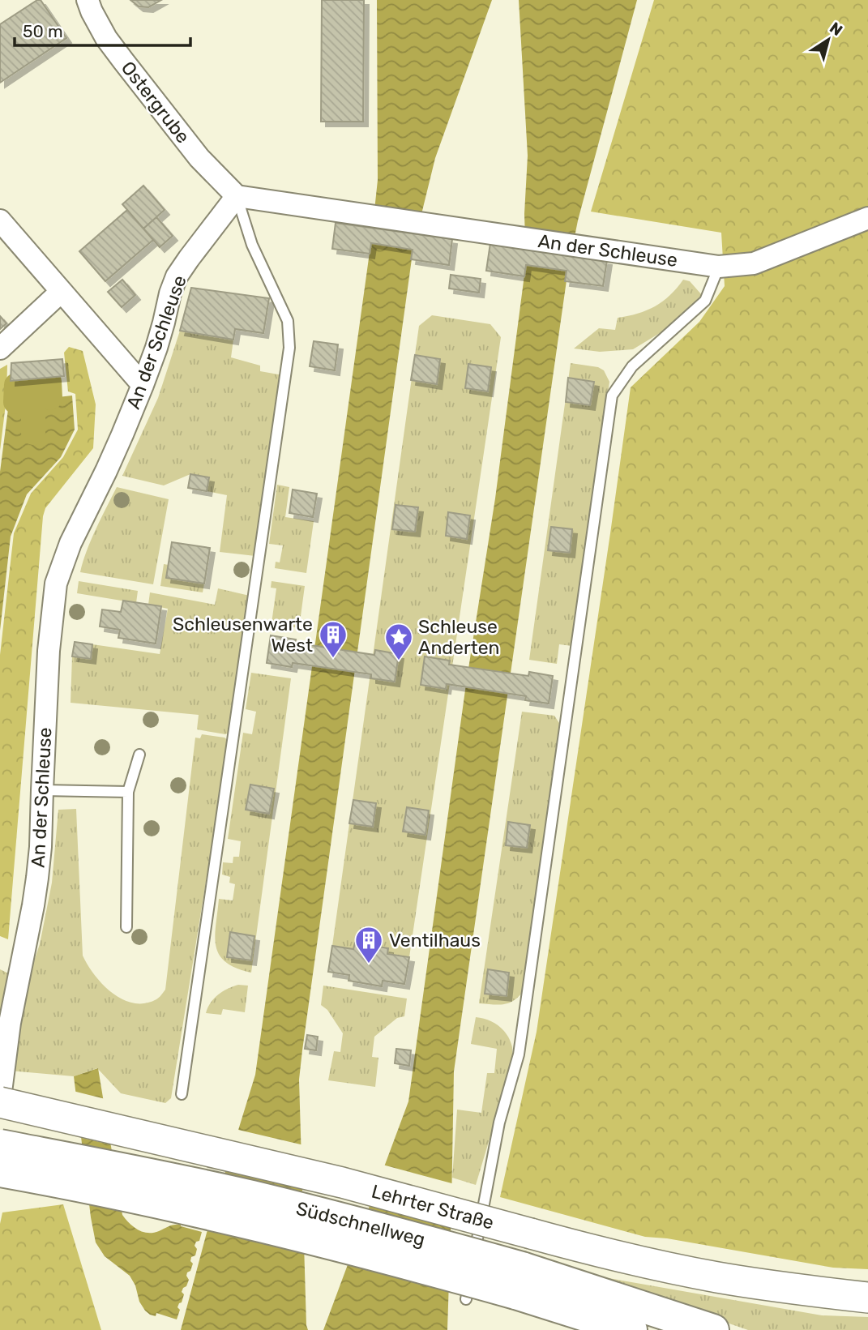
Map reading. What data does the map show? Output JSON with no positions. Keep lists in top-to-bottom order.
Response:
{
  "streets": {
    "highway": ["Südschnellweg"],
    "main road": ["Lehrter Straße"],
    "street": ["Ostergrube", "An der Schleuse"]
  },
  "crossings": [
    ["Ostergrube", "An der Schleuse"],
    ["An der Schleuse", "Lehrter Straße"]
  ],
  "places": {
    "building": ["Schleusenwarte West", "Ventilhaus"],
    "place": ["Schleuse Anderten"]
  },
  "scale_bar": "50 m",
  "north": "top right"
}
